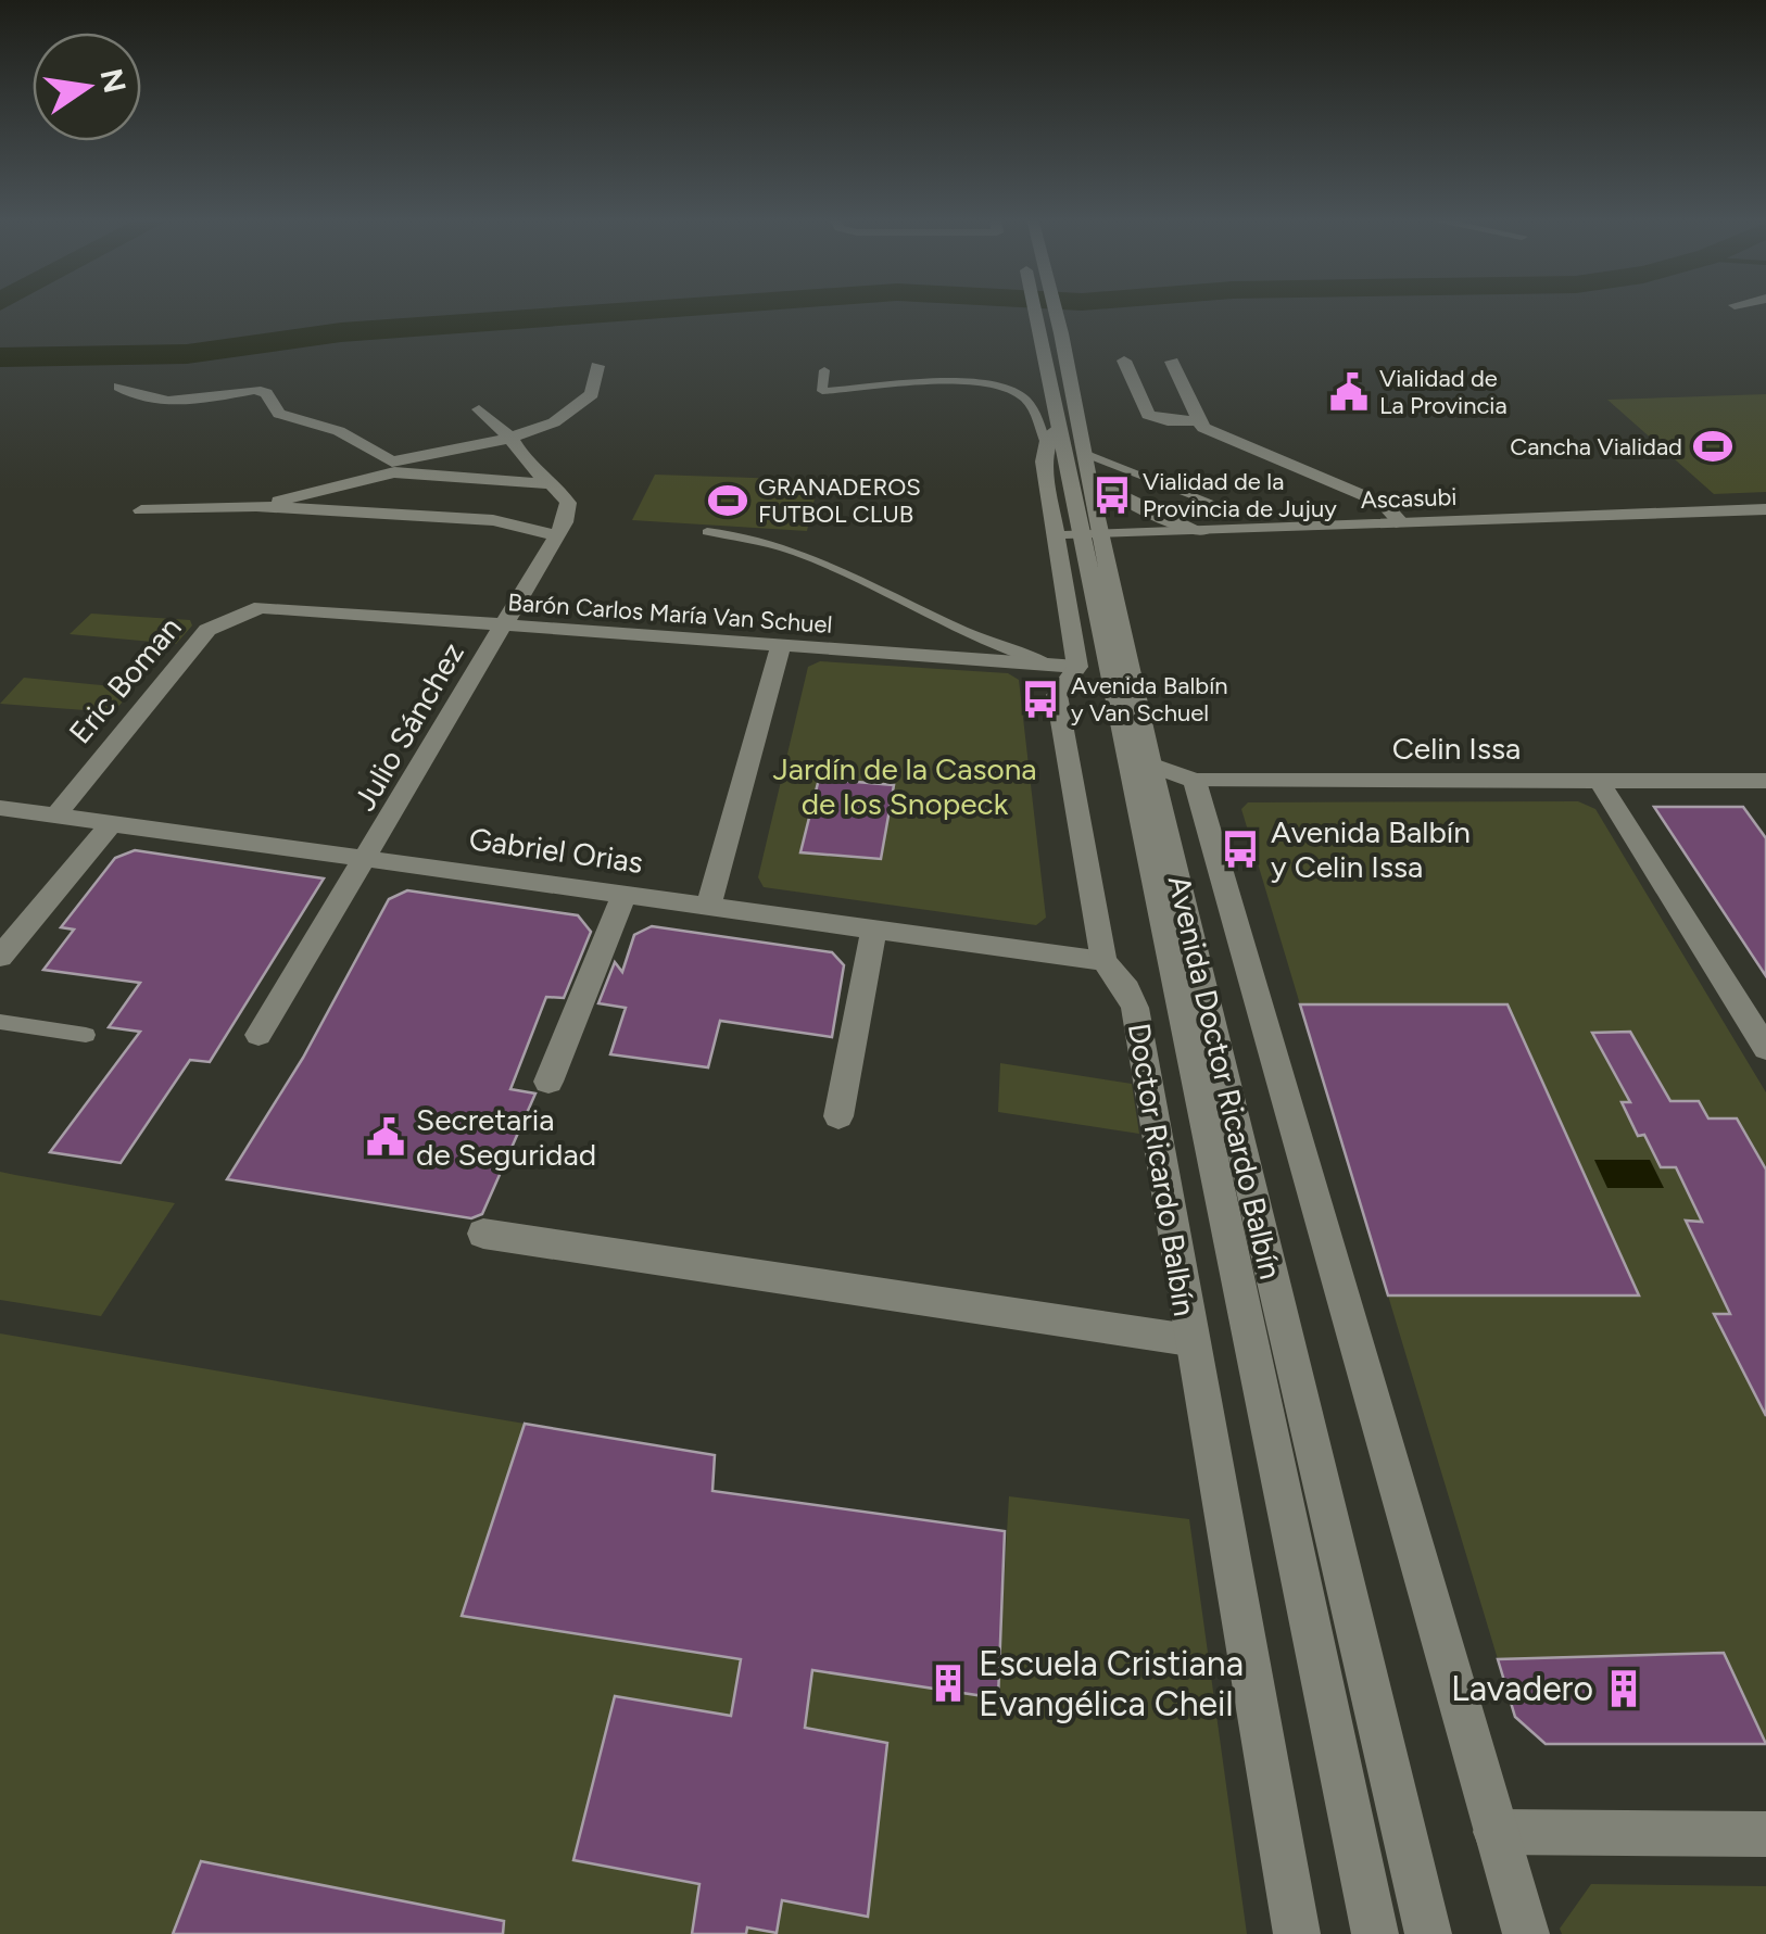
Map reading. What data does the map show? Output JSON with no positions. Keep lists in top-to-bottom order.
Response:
{
  "streets": {
    "street": [
      "Ascasubi",
      "Barón Carlos María Van Schuel",
      "Eric Boman",
      "Julio Sánchez",
      "Celin Issa",
      "Gabriel Orias",
      "Avenida Doctor Ricardo Balbín",
      "Doctor Ricardo Balbín"
    ]
  },
  "crossings": [
    ["Ascasubi", "Avenida Doctor Ricardo Balbín"],
    ["Barón Carlos María Van Schuel", "Eric Boman"],
    ["Barón Carlos María Van Schuel", "Julio Sánchez"],
    ["Barón Carlos María Van Schuel", "Doctor Ricardo Balbín"],
    ["Eric Boman", "Gabriel Orias"],
    ["Julio Sánchez", "Gabriel Orias"],
    ["Celin Issa", "Avenida Doctor Ricardo Balbín"],
    ["Gabriel Orias", "Doctor Ricardo Balbín"]
  ],
  "parks": ["Jardín de la Casona de los Snopeck"],
  "places": {
    "public building": ["Vialidad de La Provincia", "Secretaria de Seguridad"],
    "sports": ["Cancha Vialidad", "GRANADEROS FUTBOL CLUB"],
    "bus stop": ["Vialidad de la Provincia de Jujuy", "Avenida Balbín y Van Schuel", "Avenida Balbín y Celin Issa"],
    "building": ["Escuela Cristiana Evangélica Cheil", "Lavadero"]
  },
  "north": "right"
}
